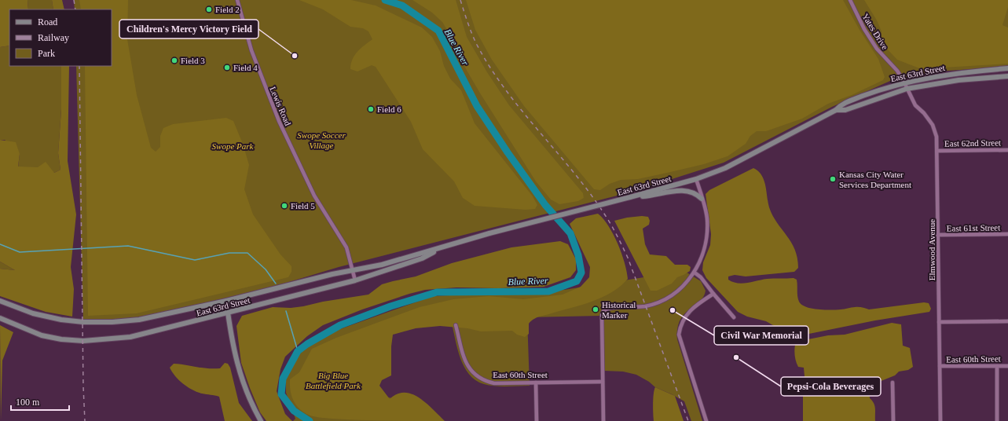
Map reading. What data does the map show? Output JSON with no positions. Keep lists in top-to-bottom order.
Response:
{
  "streets": {
    "main road": ["East 63rd Street"],
    "street": [
      "Yates Drive",
      "Lewis Road",
      "East 62nd Street",
      "East 61st Street",
      "Elmwood Avenue",
      "East 60th Street"
    ]
  },
  "crossings": [
    ["Yates Drive", "East 63rd Street"],
    ["Yates Drive", "Elmwood Avenue"],
    ["East 63rd Street", "Lewis Road"],
    ["East 63rd Street", "Elmwood Avenue"],
    ["East 62nd Street", "Elmwood Avenue"],
    ["East 61st Street", "Elmwood Avenue"],
    ["Elmwood Avenue", "East 60th Street"]
  ],
  "water": ["Blue River"],
  "parks": ["Swope Soccer Village", "Swope Park", "Big Blue Battlefield Park"],
  "places": [
    "Field 2",
    "Children's Mercy Victory Field",
    "Field 3",
    "Field 4",
    "Field 6",
    "Kansas City Water Services Department",
    "Field 5",
    "Historical Marker",
    "Civil War Memorial",
    "Pepsi-Cola Beverages"
  ],
  "legend": ["Road", "Railway", "Park"],
  "scale_bar": "100 m"
}
